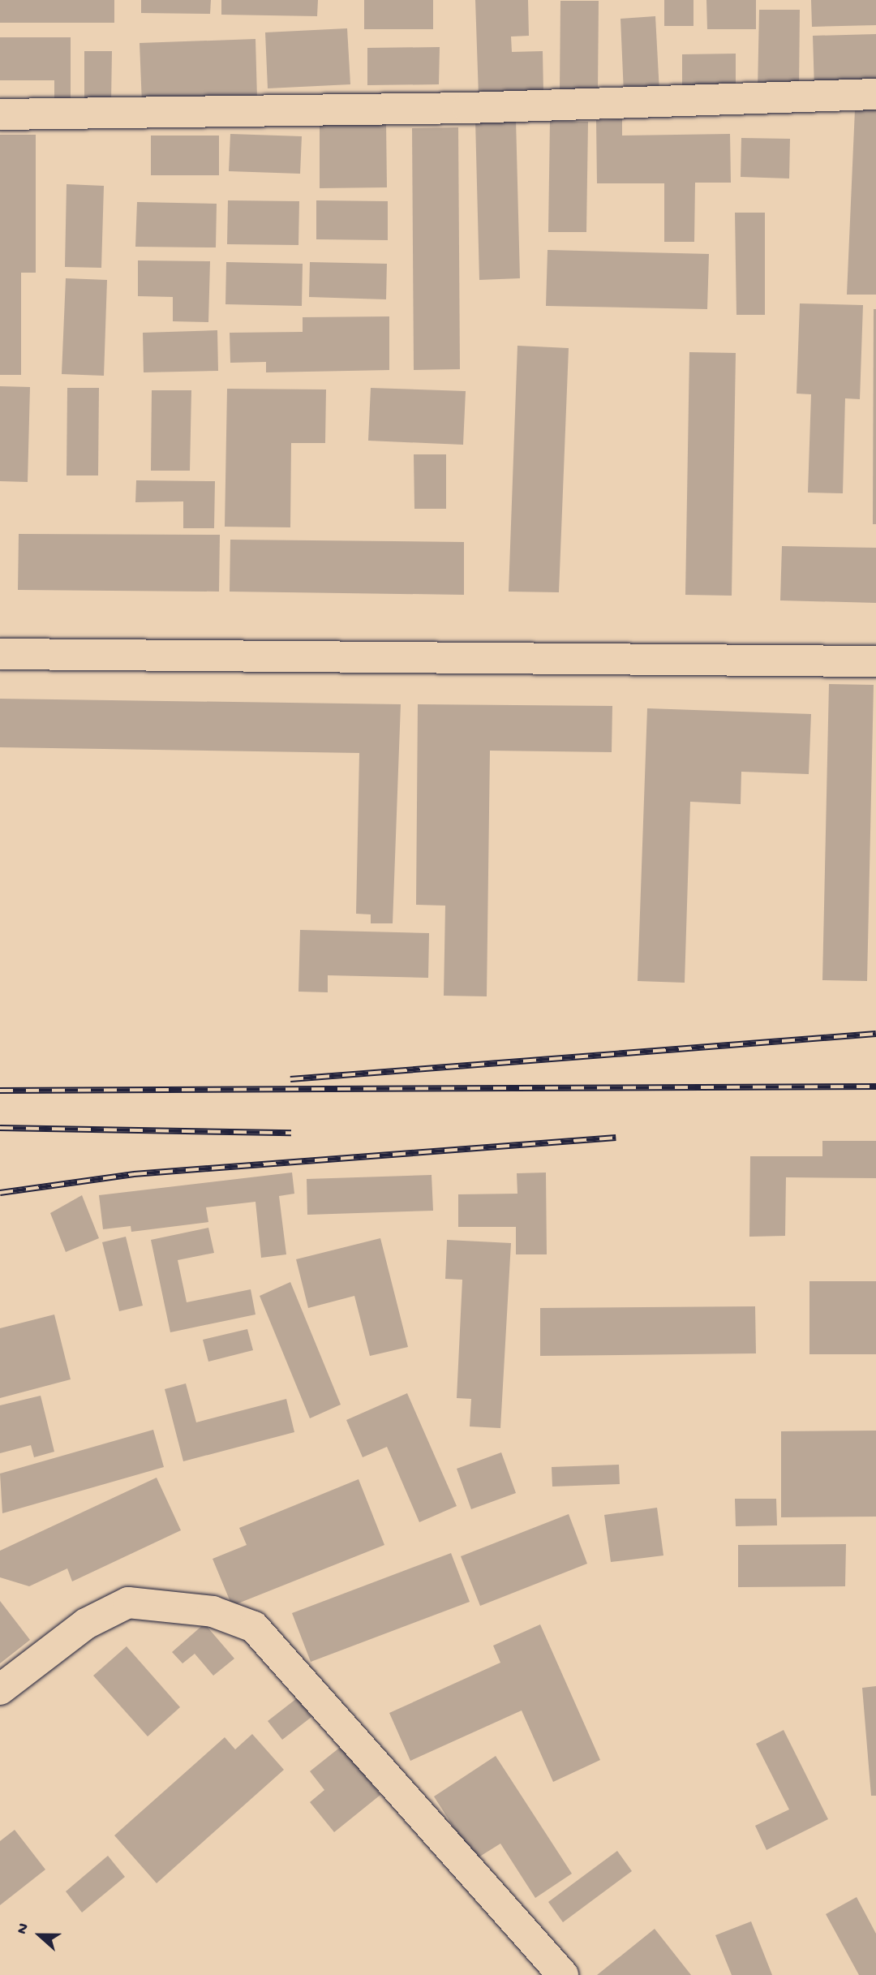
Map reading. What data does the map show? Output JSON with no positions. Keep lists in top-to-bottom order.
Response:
{
  "north": "left"
}
